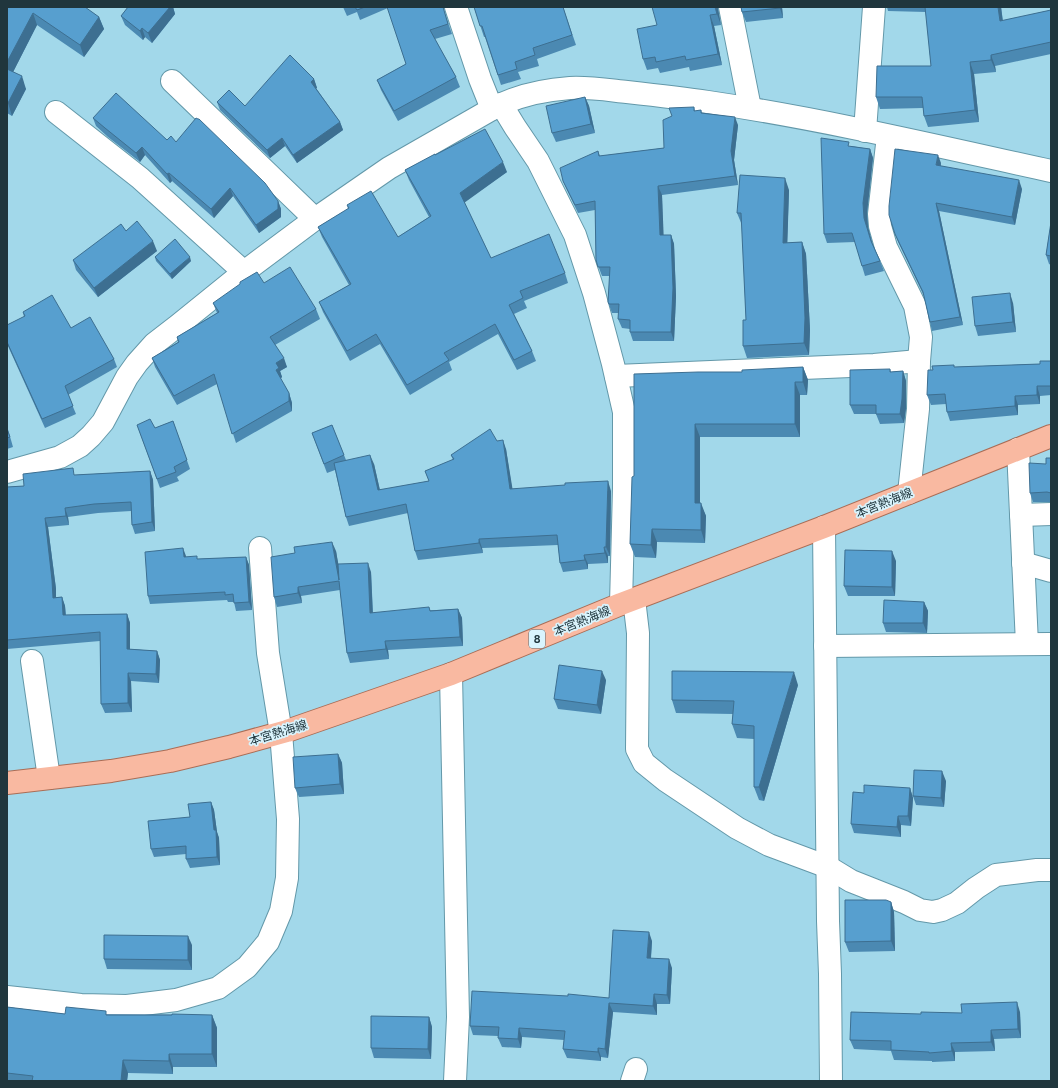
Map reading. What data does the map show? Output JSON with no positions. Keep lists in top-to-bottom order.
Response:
{
  "streets": {
    "main road": ["本宮熱海線", "8"]
  }
}
